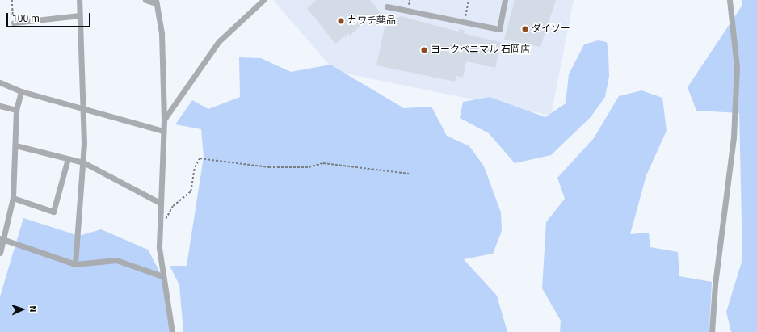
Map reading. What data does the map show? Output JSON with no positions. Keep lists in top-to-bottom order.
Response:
{
  "places": ["カワチ薬品", "ダイソー", "ヨークベニマル 石岡店"],
  "scale_bar": "100 m",
  "north": "right"
}
